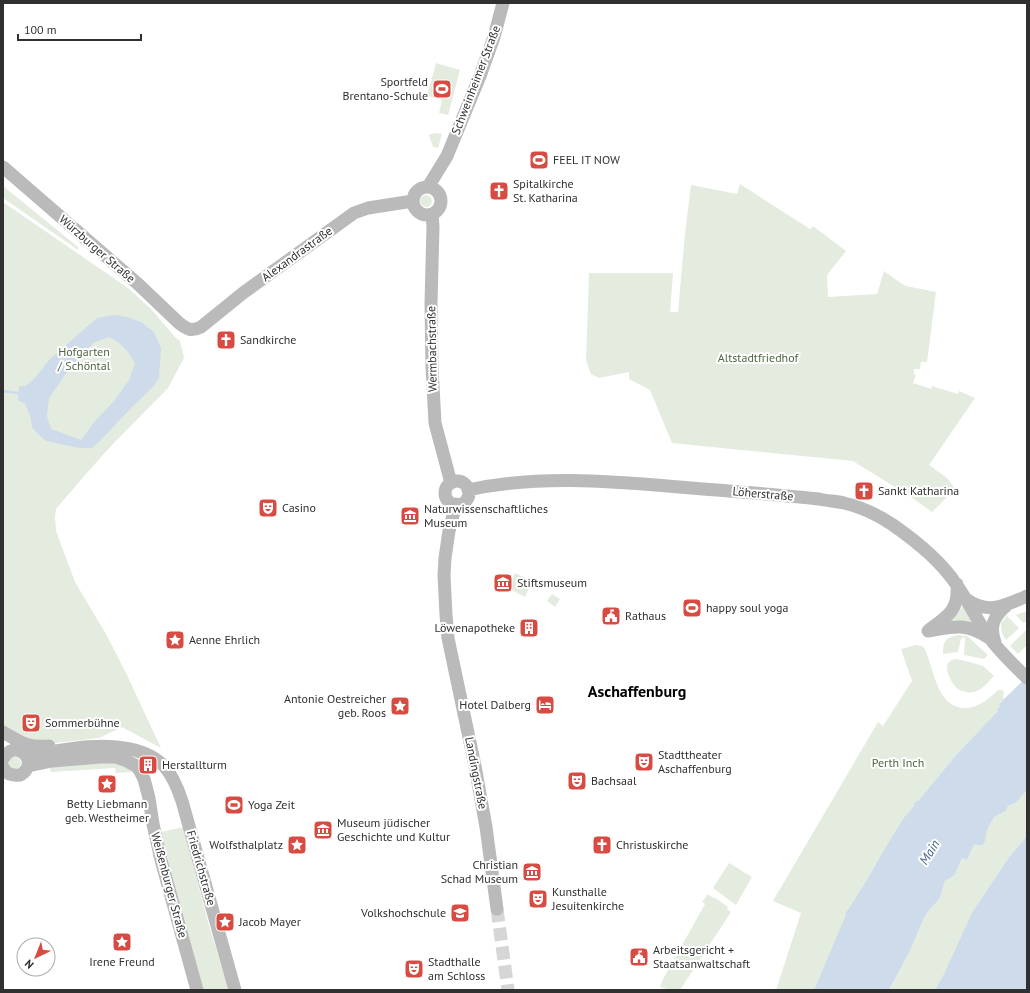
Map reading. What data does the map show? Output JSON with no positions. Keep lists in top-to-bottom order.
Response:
{
  "streets": {
    "main road": [
      "Schweinheimer Straße",
      "Würzburger Straße",
      "Alexandrastraße",
      "Wermbachstraße",
      "Löherstraße",
      "Landingstraße",
      "Friedrichstraße",
      "Weißenburger Straße"
    ]
  },
  "crossings": [
    ["Schweinheimer Straße", "Alexandrastraße"],
    ["Schweinheimer Straße", "Wermbachstraße"],
    ["Würzburger Straße", "Alexandrastraße"],
    ["Alexandrastraße", "Wermbachstraße"],
    ["Wermbachstraße", "Löherstraße"],
    ["Wermbachstraße", "Landingstraße"],
    ["Löherstraße", "Landingstraße"]
  ],
  "districts": ["Aschaffenburg"],
  "water": ["Main"],
  "parks": ["Hofgarten / Schöntal", "Altstadtfriedhof", "Perth Inch"],
  "places": {
    "sports": [
      "Sportfeld Brentano-Schule",
      "FEEL IT NOW",
      "happy soul yoga",
      "Yoga Zeit"
    ],
    "church": [
      "Spitalkirche St. Katharina",
      "Sandkirche",
      "Sankt Katharina",
      "Christuskirche"
    ],
    "theatre": [
      "Casino",
      "Sommerbühne",
      "Stadttheater Aschaffenburg",
      "Bachsaal",
      "Kunsthalle Jesuitenkirche",
      "Stadthalle am Schloss"
    ],
    "museum": [
      "Naturwissenschaftliches Museum",
      "Stiftsmuseum",
      "Museum jüdischer Geschichte und Kultur",
      "Christian Schad Museum"
    ],
    "public building": ["Rathaus", "Arbeitsgericht + Staatsanwaltschaft"],
    "building": ["Löwenapotheke", "Herstallturm"],
    "place": [
      "Aenne Ehrlich",
      "Antonie Oestreicher geb. Roos",
      "Betty Liebmann geb. Westheimer",
      "Wolfsthalplatz",
      "Jacob Mayer",
      "Irene Freund"
    ],
    "hotel": ["Hotel Dalberg"],
    "school or university": ["Volkshochschule"]
  },
  "scale_bar": "100 m",
  "north": "bottom left"
}
